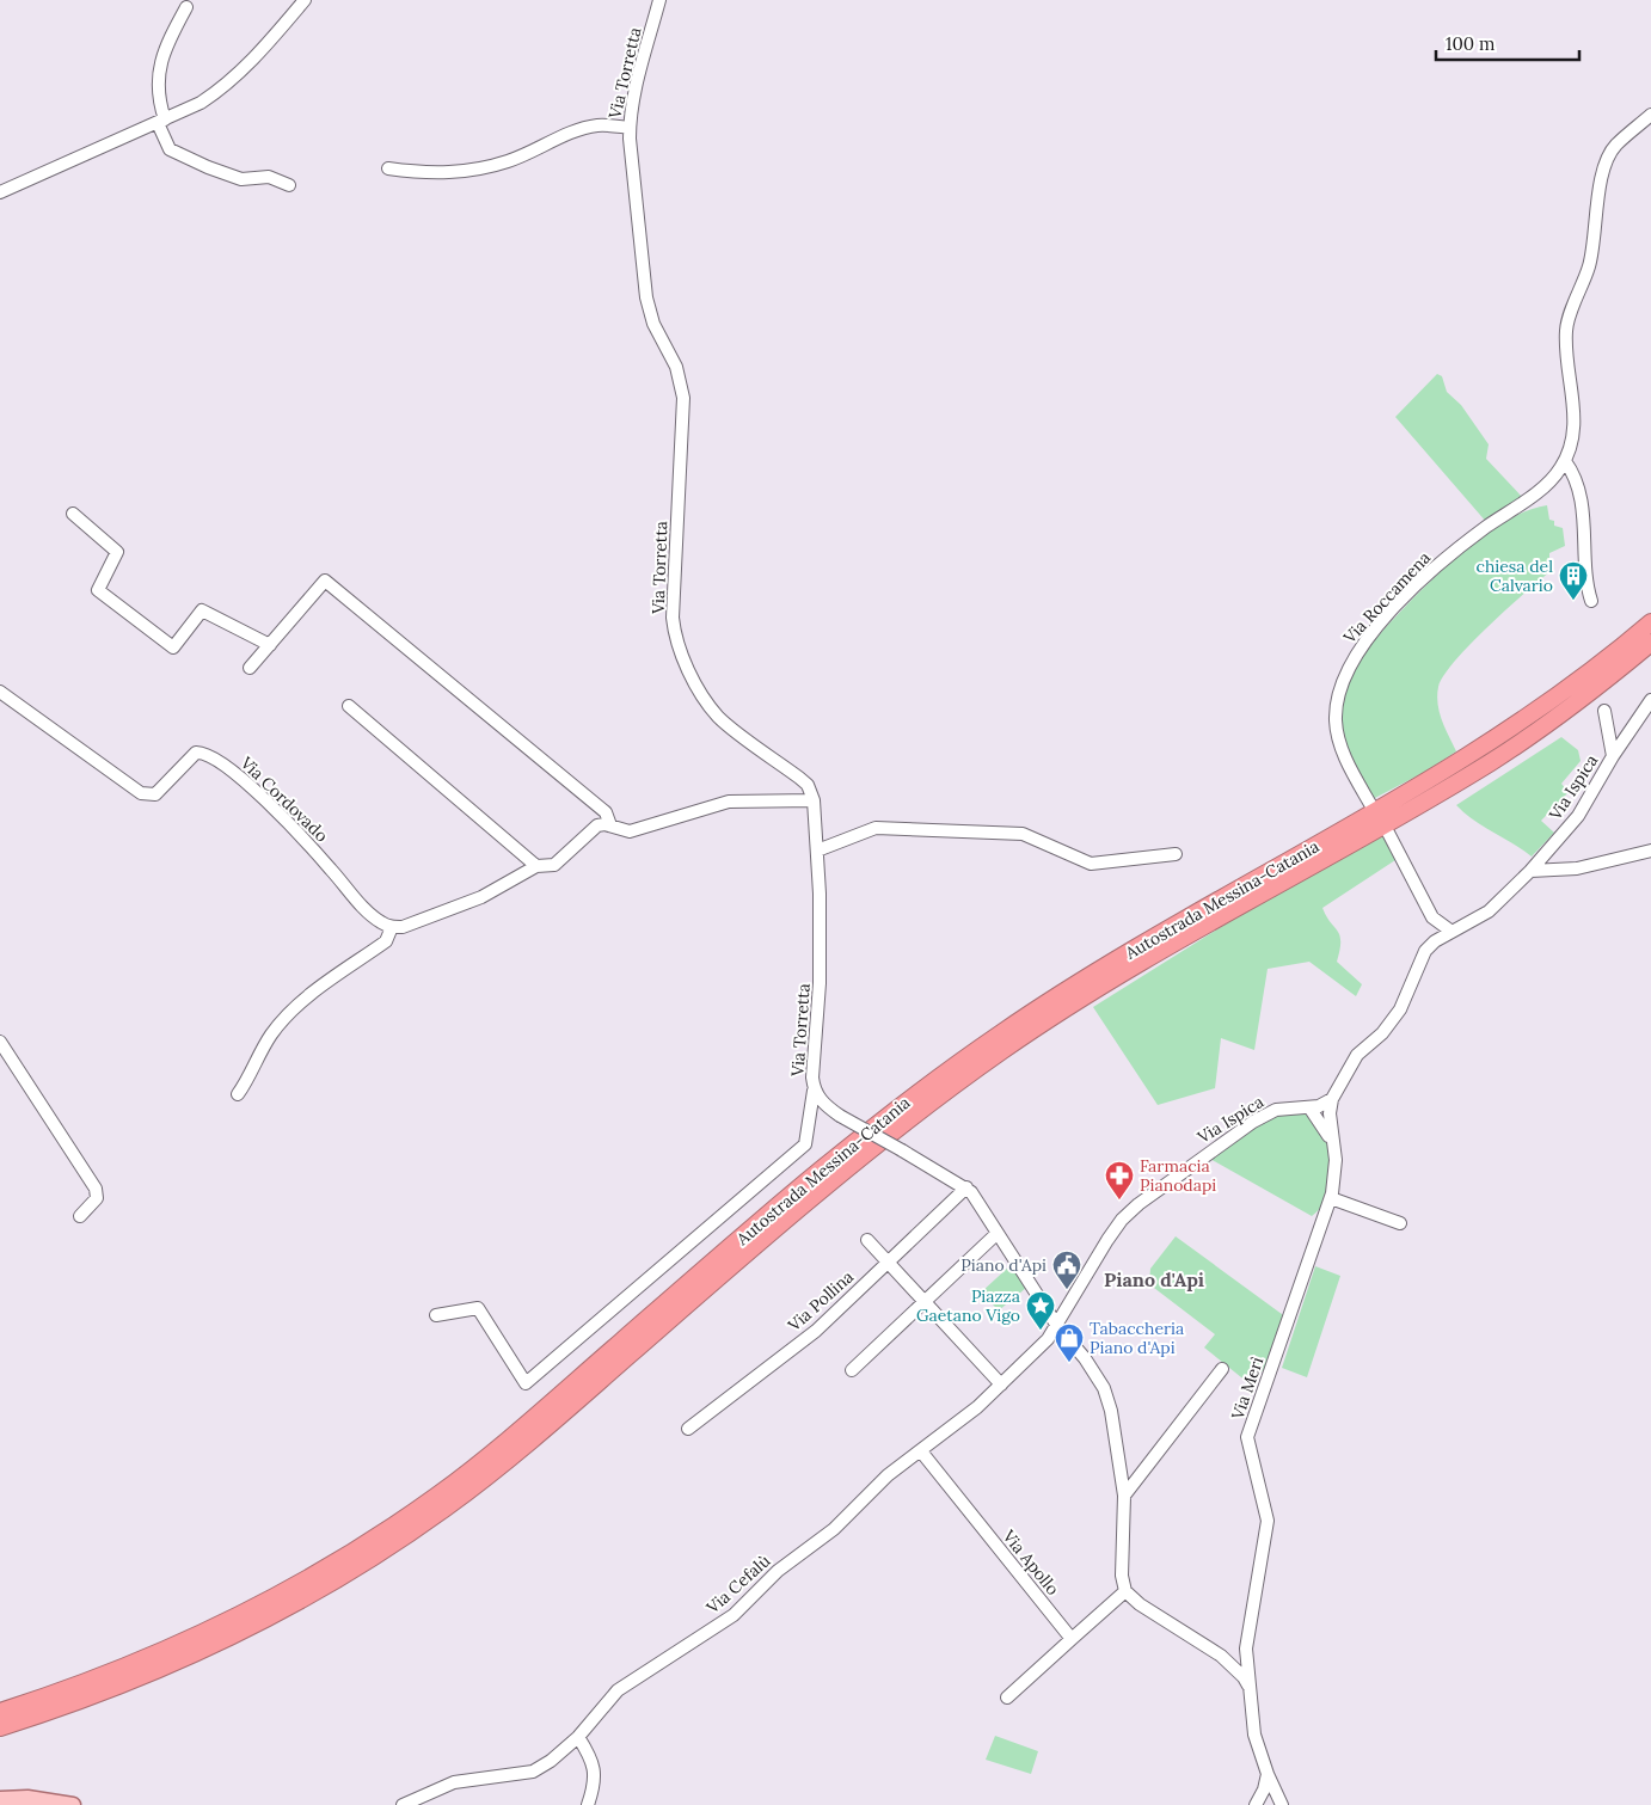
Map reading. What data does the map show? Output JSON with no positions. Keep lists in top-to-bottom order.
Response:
{
  "streets": {
    "highway": ["Autostrada Messina-Catania"],
    "street": [
      "Via Torretta",
      "Via Roccamena",
      "Via Ispica",
      "Via Cordovado",
      "Via Pollina",
      "Via Merì",
      "Via Apollo",
      "Via Cefalù"
    ]
  },
  "crossings": [
    ["Via Torretta", "Via Ispica"],
    ["Via Torretta", "Via Pollina"],
    ["Via Ispica", "Via Merì"],
    ["Via Ispica", "Via Cefalù"],
    ["Via Apollo", "Via Cefalù"]
  ],
  "districts": ["Piano d'Api"],
  "places": {
    "building": ["chiesa del Calvario"],
    "pharmacy": ["Farmacia Pianodapi"],
    "public building": ["Piano d'Api"],
    "place": ["Piazza Gaetano Vigo"],
    "shop": ["Tabaccheria Piano d'Api"]
  },
  "scale_bar": "100 m"
}
